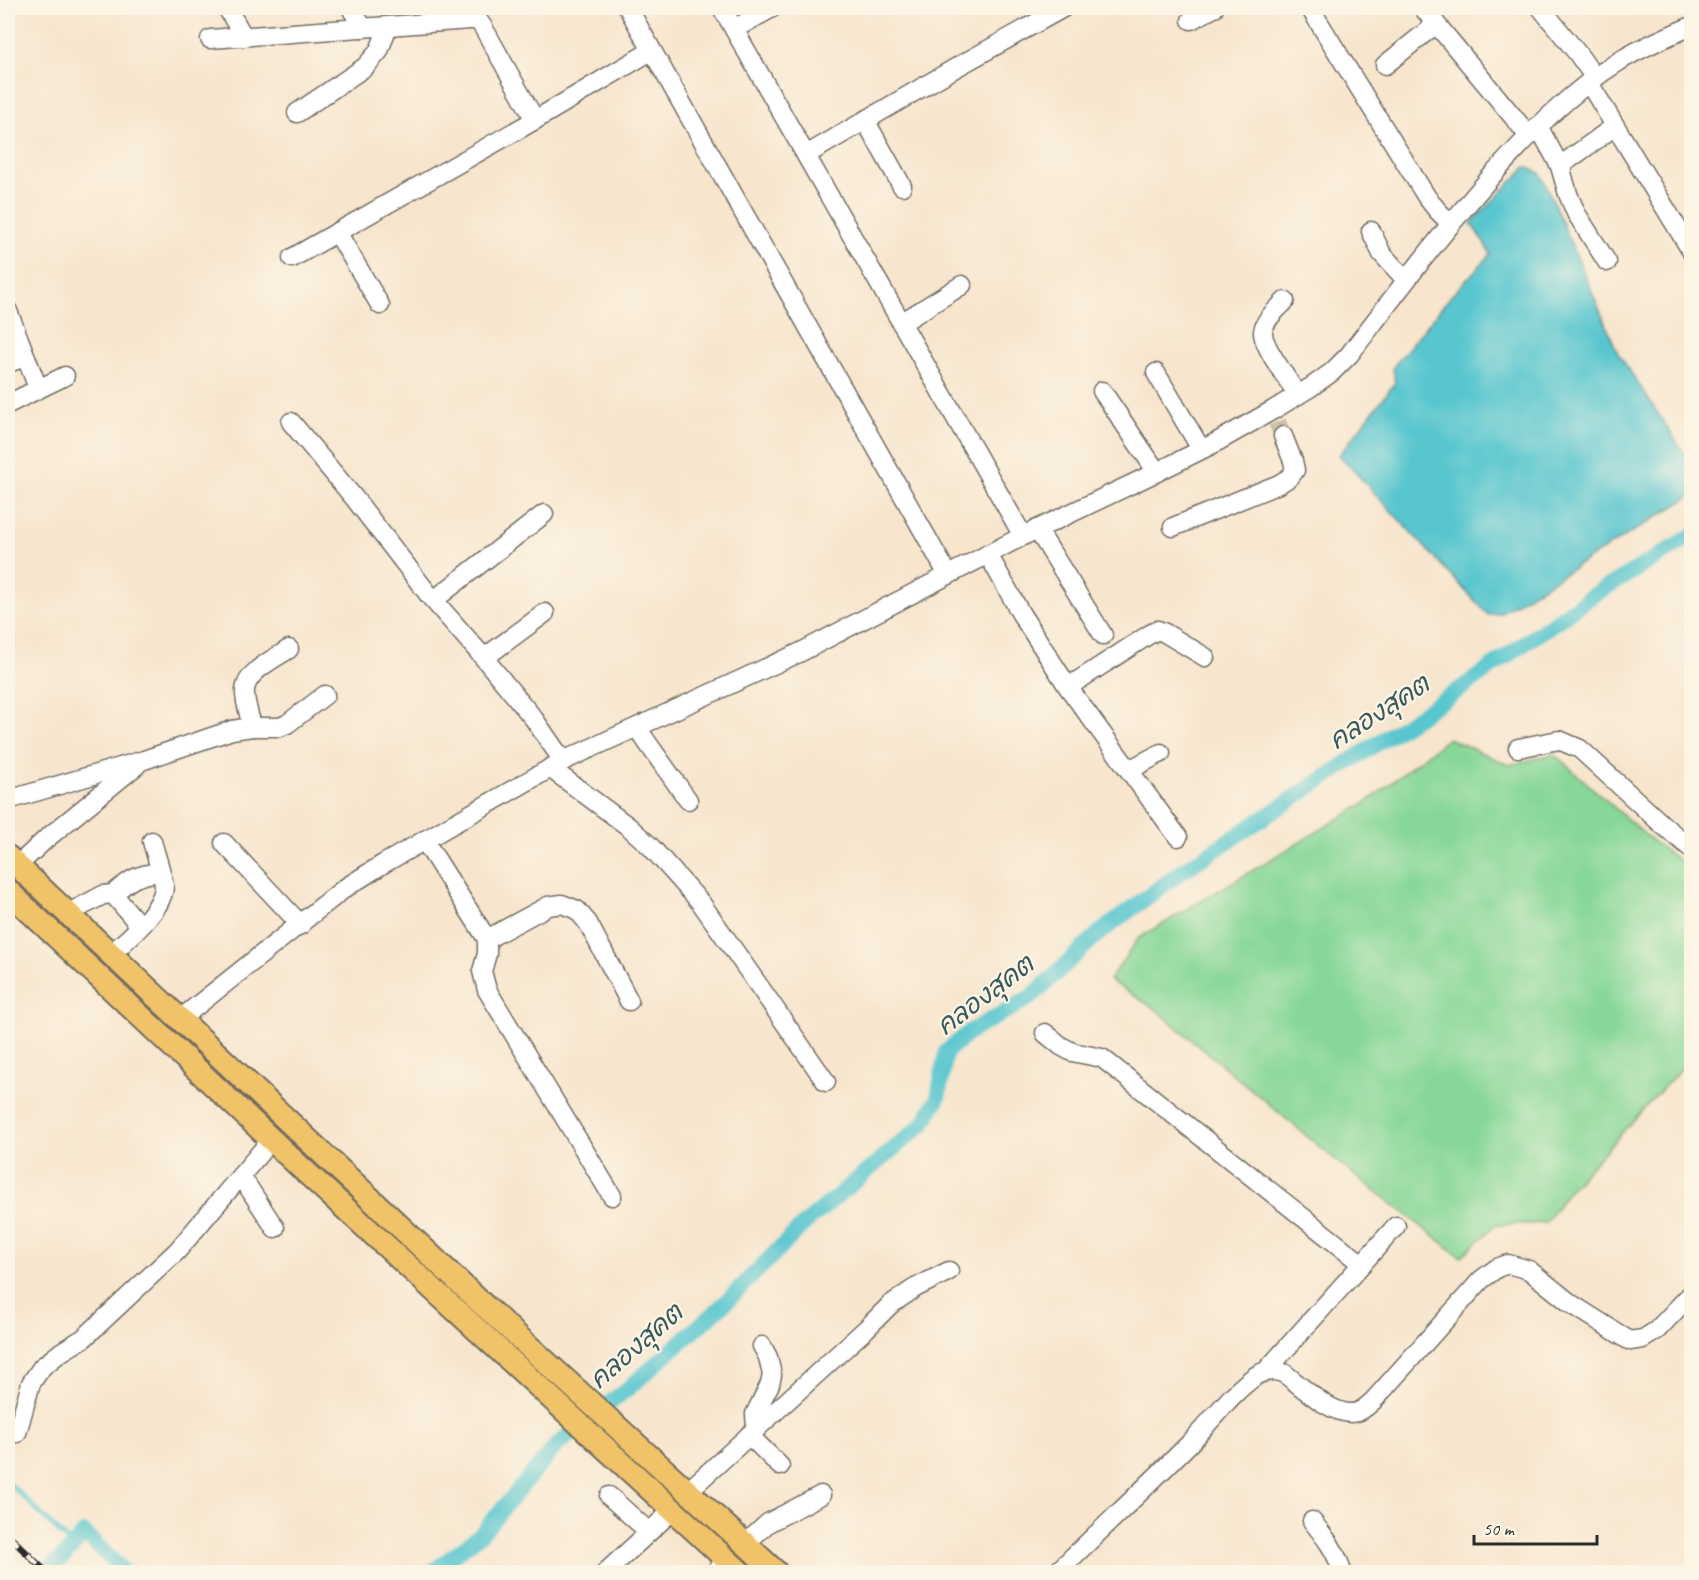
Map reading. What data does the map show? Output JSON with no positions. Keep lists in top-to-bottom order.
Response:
{
  "water": ["คลองสุคต"],
  "scale_bar": "50 m"
}
